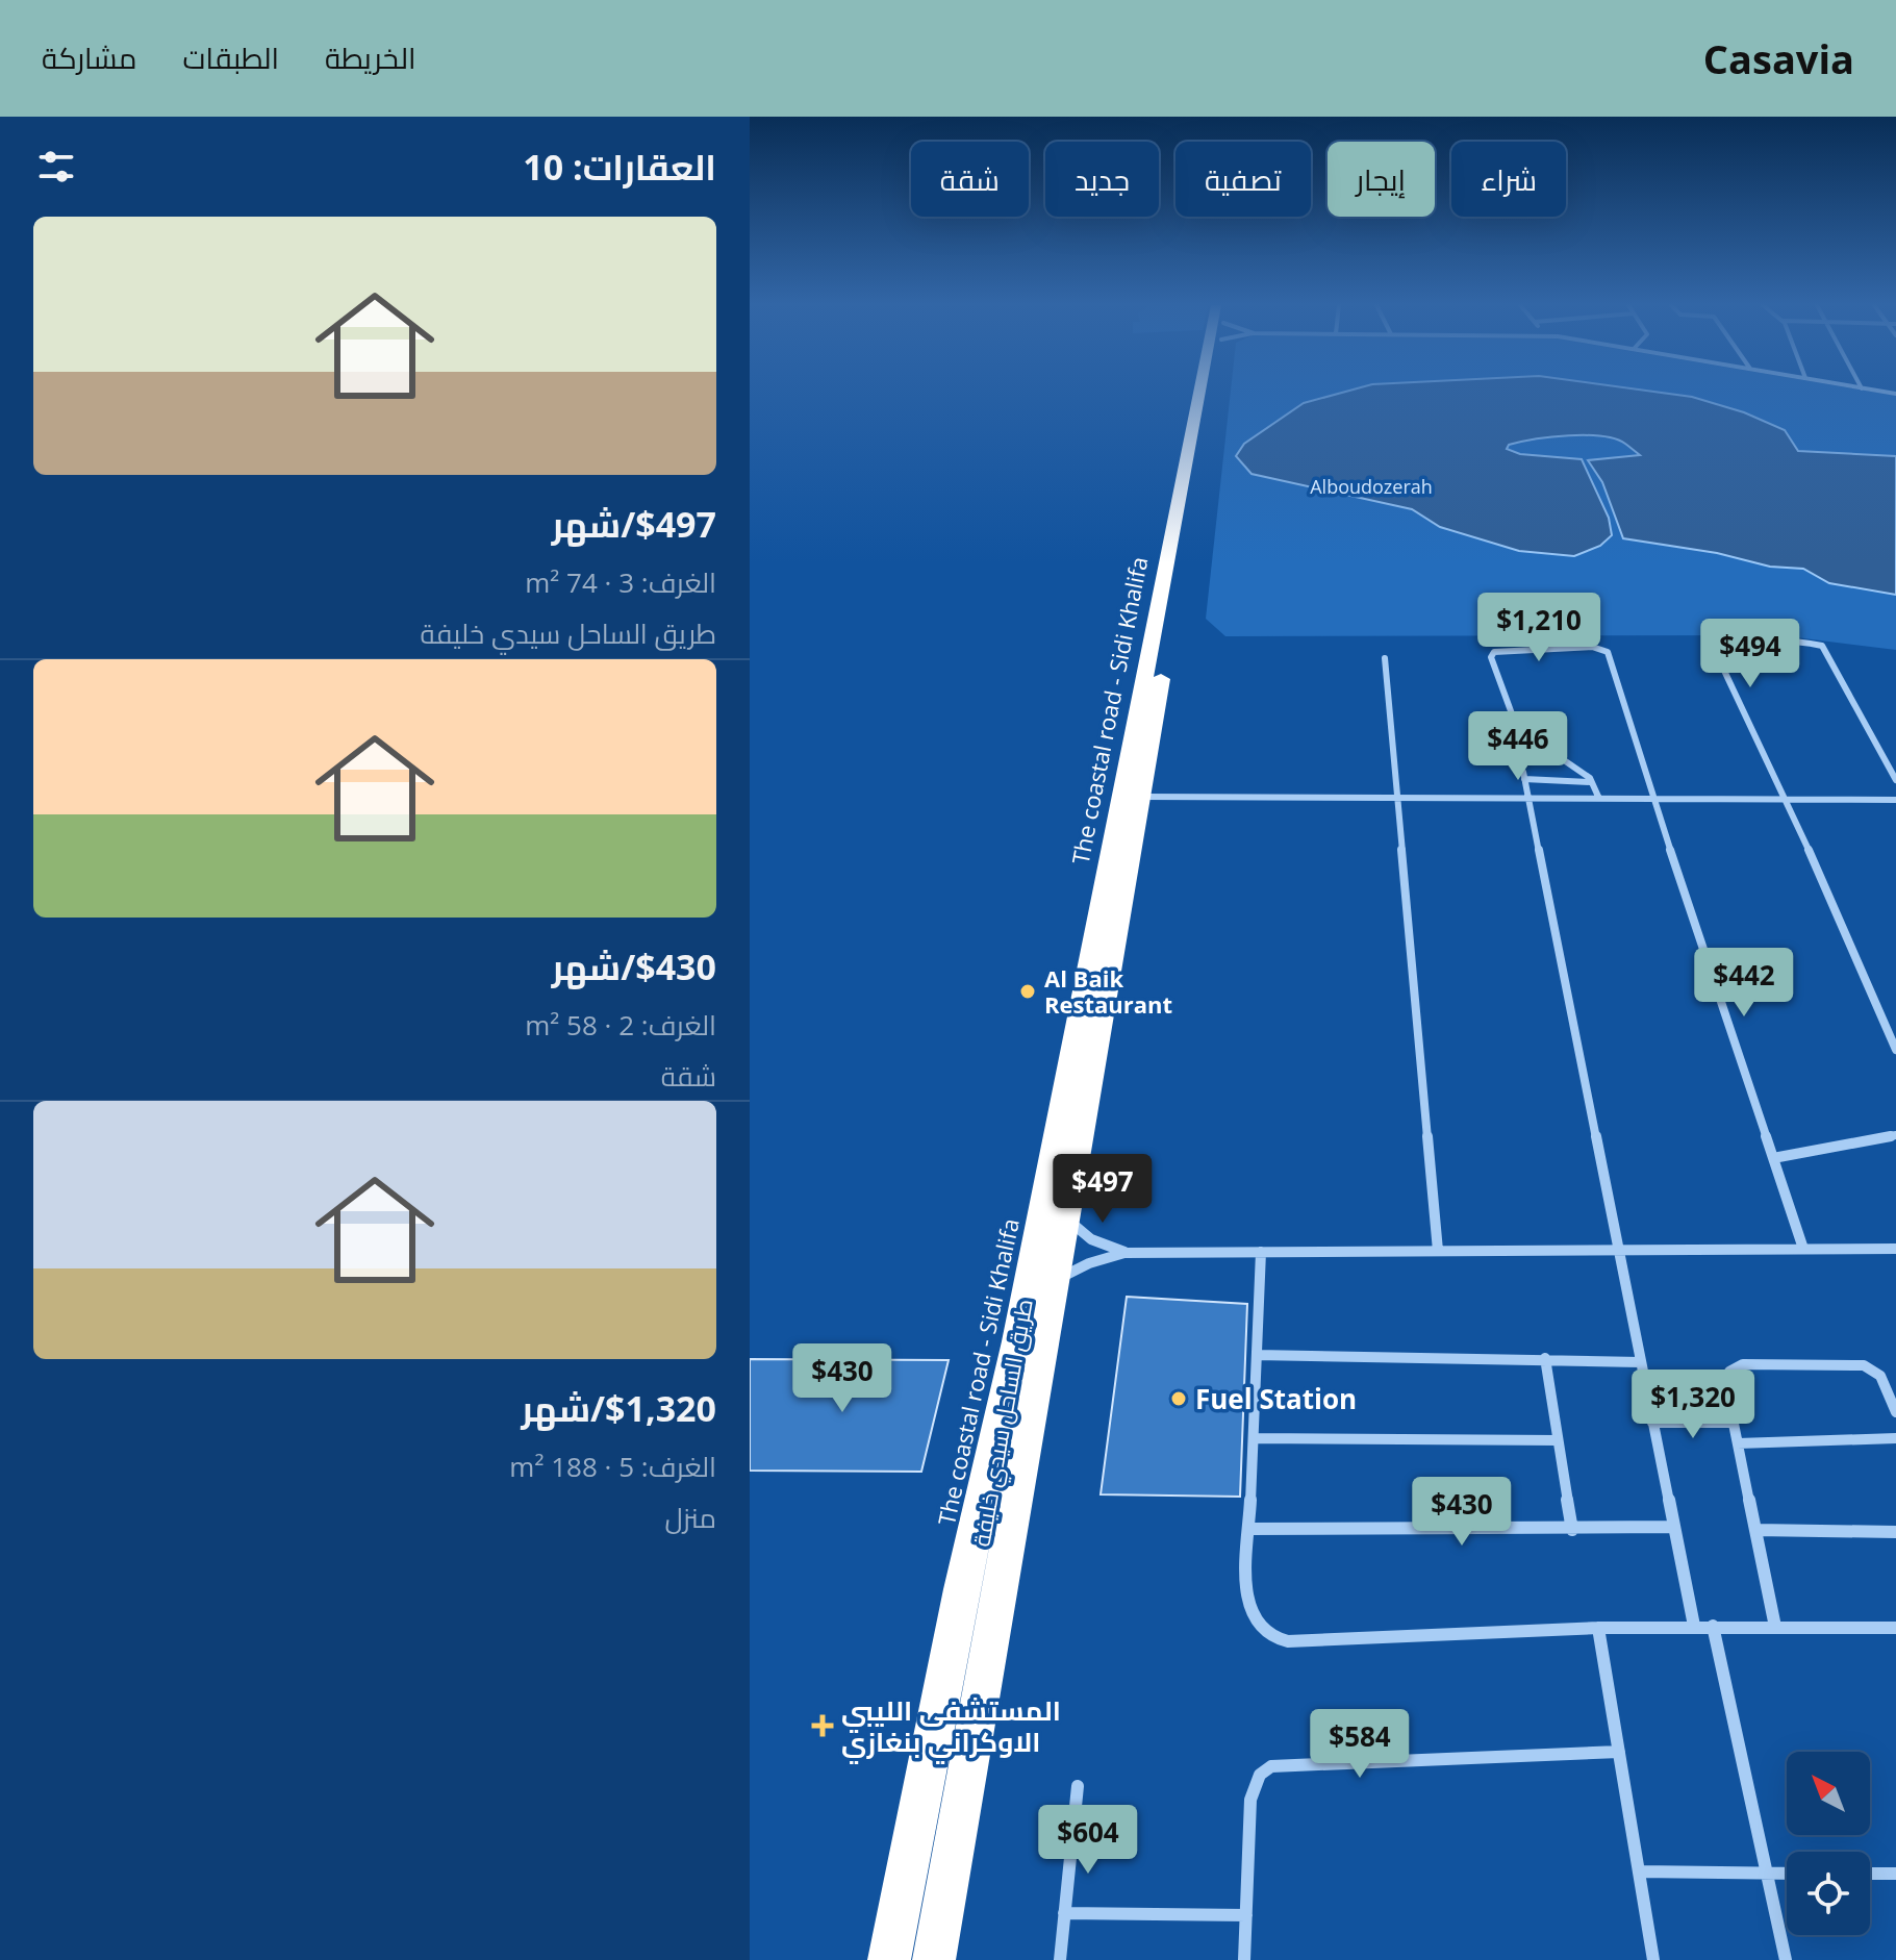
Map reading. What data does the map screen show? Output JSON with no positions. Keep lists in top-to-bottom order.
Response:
{
  "streets": {
    "highway": ["The coastal road - Sidi Khalifa", "طريق الساحل سيدي خليفة"]
  },
  "crossings": [
    ["The coastal road - Sidi Khalifa", "طريق الساحل سيدي خليفة"]
  ],
  "parks": ["Alboudozerah"],
  "places": {
    "other": ["Al Baik Restaurant", "Fuel Station"],
    "health": ["المستشفى الليبي الاوكراني بنغازي"]
  },
  "north": "top left",
  "page": {
    "header": "Casavia",
    "nav": ["الخريطة", "الطبقات", "مشاركة"],
    "heading": "العقارات: 10",
    "chip": [
      "شراء",
      "إيجار",
      "تصفية",
      "جديد",
      "شقة"
    ],
    "list": [
      {
        "name": "$497/شهر",
        "note": "الغرف: 3 · 74 m² · طريق الساحل سيدي خليفة"
      },
      {
        "name": "$430/شهر",
        "note": "الغرف: 2 · 58 m² · شقة"
      },
      {
        "name": "$1,320/شهر",
        "note": "الغرف: 5 · 188 m² · منزل"
      }
    ],
    "price": [
      "$1,210",
      "$494",
      "$446",
      "$442",
      "$497",
      "$430",
      "$1,320",
      "$430",
      "$584",
      "$604"
    ]
  }
}
